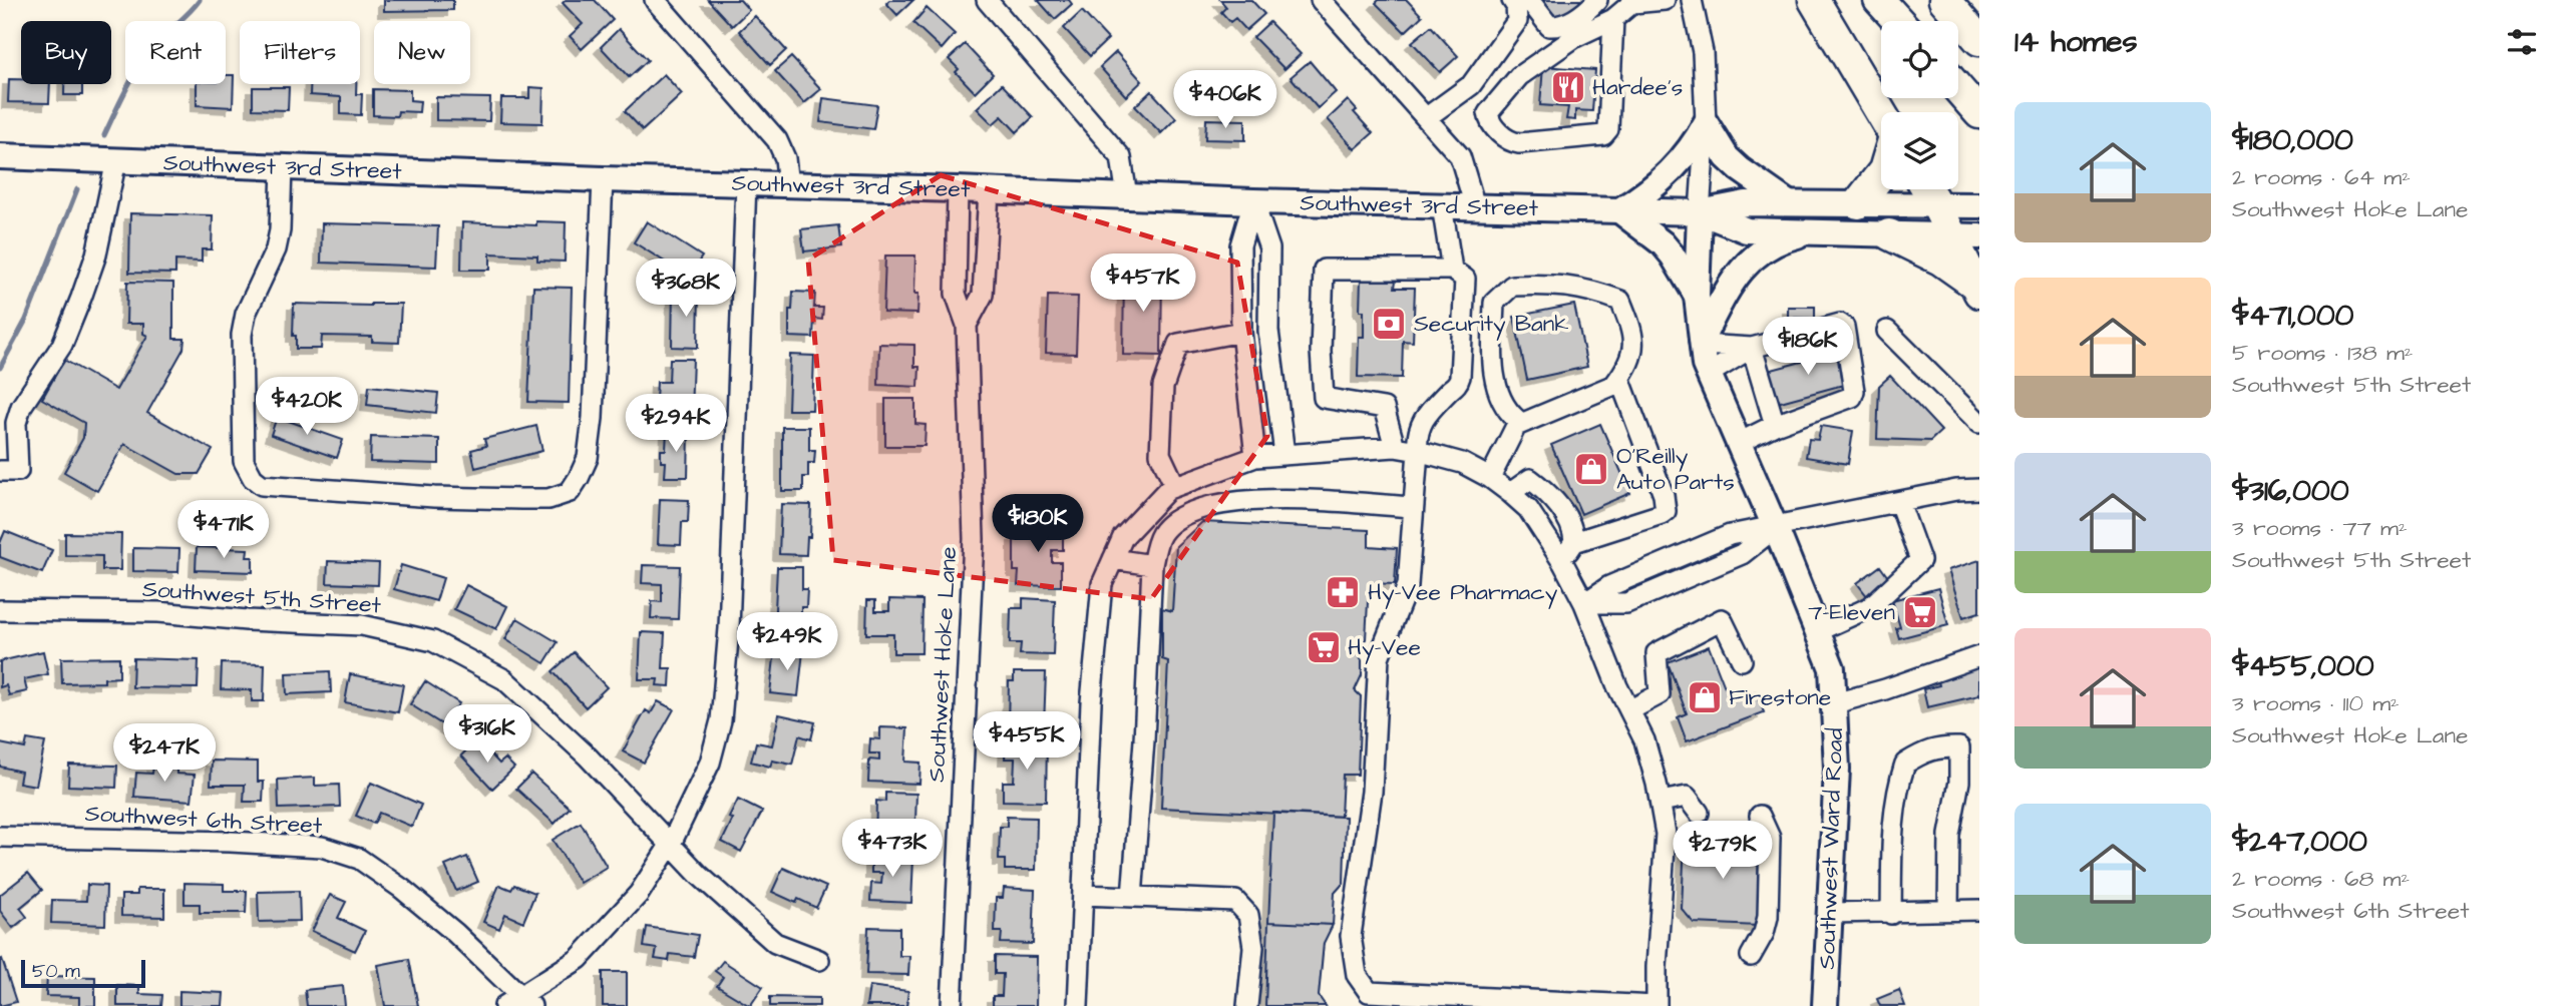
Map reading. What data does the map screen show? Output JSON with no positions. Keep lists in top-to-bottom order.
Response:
{
  "streets": {
    "main road": ["Southwest 3rd Street", "Southwest Ward Road"],
    "street": ["Southwest 5th Street", "Southwest Hoke Lane", "Southwest 6th Street"]
  },
  "crossings": [
    ["Southwest 3rd Street", "Southwest Hoke Lane"],
    ["Southwest 3rd Street", "Southwest Ward Road"]
  ],
  "places": {
    "restaurant": ["Hardee's"],
    "bank": ["Security Bank"],
    "shop": ["O'Reilly Auto Parts", "Firestone"],
    "pharmacy": ["Hy-Vee Pharmacy"],
    "supermarket": ["7-Eleven", "Hy-Vee"]
  },
  "scale_bar": "50 m",
  "page": {
    "heading": "14 homes",
    "chip": [
      "Buy",
      "Rent",
      "Filters",
      "New"
    ],
    "price": [
      "$406K",
      "$457K",
      "$368K",
      "$186K",
      "$420K",
      "$294K",
      "$180K",
      "$471K",
      "$249K",
      "$316K",
      "$455K",
      "$247K",
      "$473K",
      "$279K"
    ],
    "list": [
      {
        "name": "$180,000",
        "note": "2 rooms · 64 m² · Southwest Hoke Lane"
      },
      {
        "name": "$471,000",
        "note": "5 rooms · 138 m² · Southwest 5th Street"
      },
      {
        "name": "$316,000",
        "note": "3 rooms · 77 m² · Southwest 5th Street"
      },
      {
        "name": "$455,000",
        "note": "3 rooms · 110 m² · Southwest Hoke Lane"
      },
      {
        "name": "$247,000",
        "note": "2 rooms · 68 m² · Southwest 6th Street"
      }
    ],
    "scale": "50 m"
  }
}
